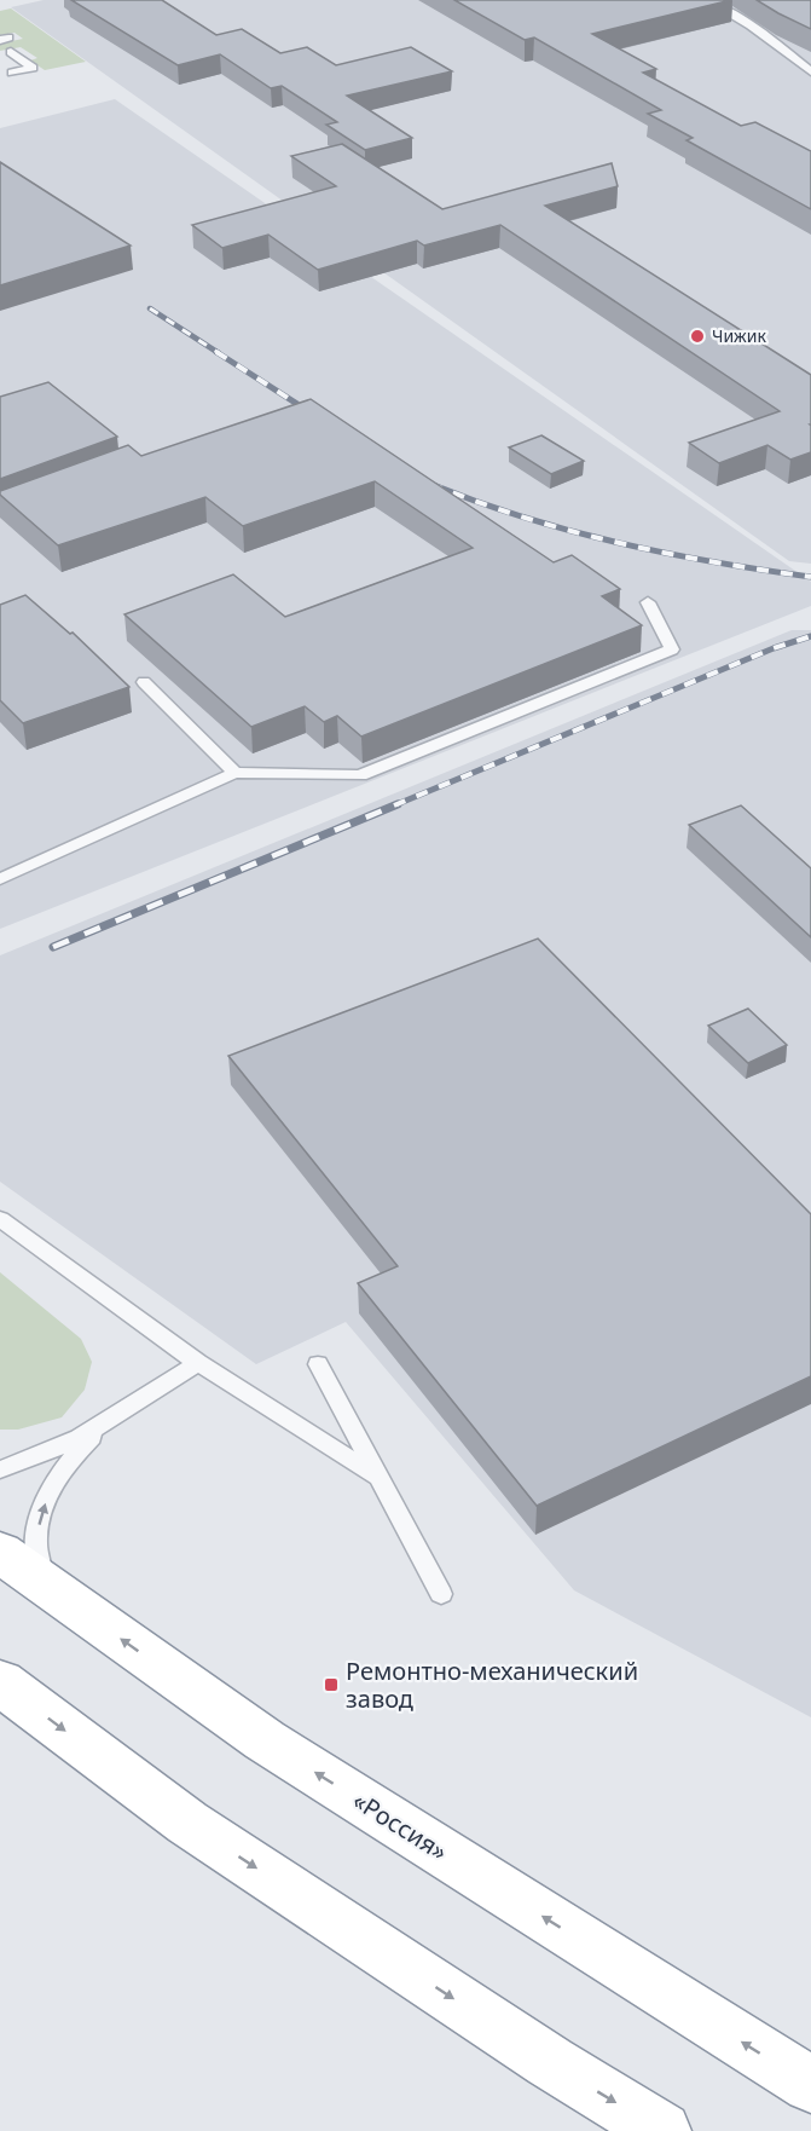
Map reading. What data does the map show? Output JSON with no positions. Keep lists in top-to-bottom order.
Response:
{
  "streets": {
    "highway": ["«Россия»"]
  },
  "places": {
    "other": ["Чижик"],
    "transit": ["Ремонтно-механический завод"]
  }
}
